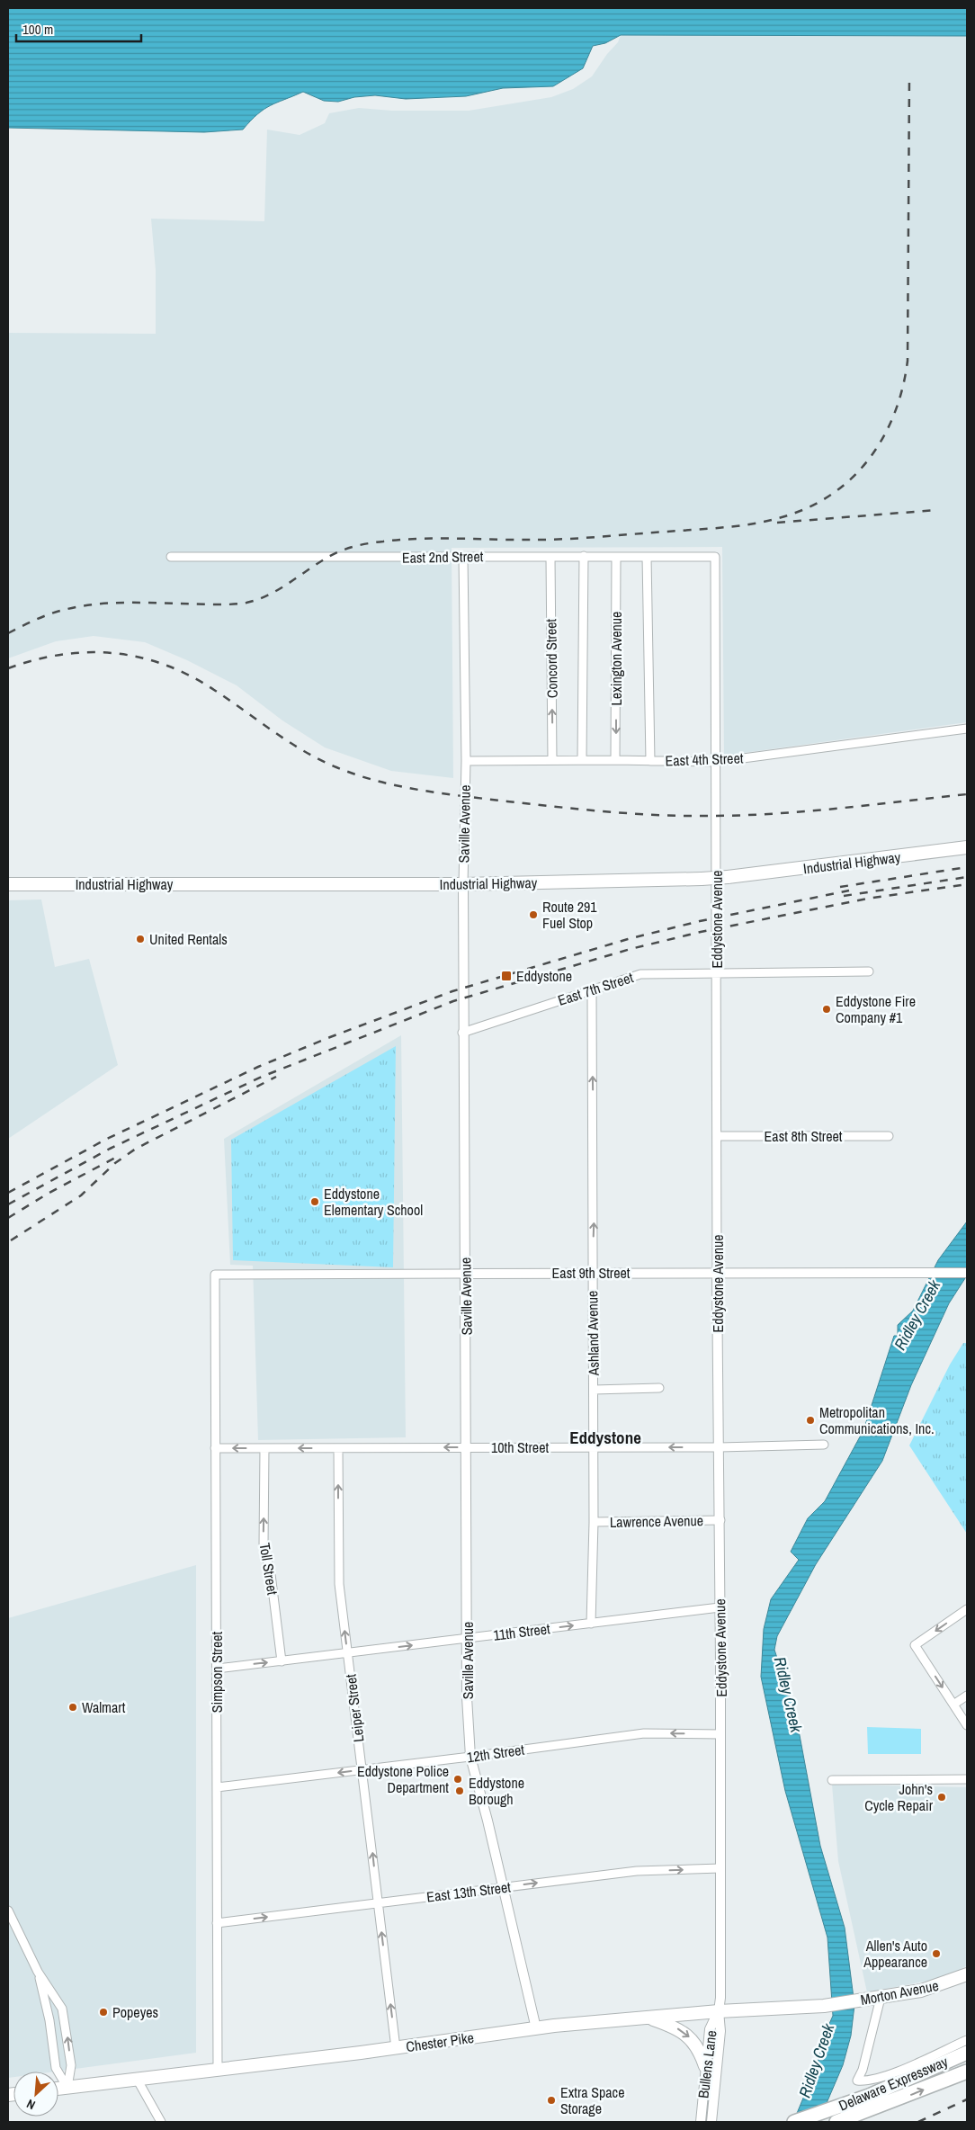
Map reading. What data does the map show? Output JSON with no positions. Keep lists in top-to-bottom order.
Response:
{
  "streets": {
    "highway": ["Delaware Expressway"],
    "main road": ["Industrial Highway", "Morton Avenue", "Chester Pike"],
    "street": [
      "East 2nd Street",
      "Concord Street",
      "Lexington Avenue",
      "East 4th Street",
      "Saville Avenue",
      "Eddystone Avenue",
      "East 7th Street",
      "East 8th Street",
      "East 9th Street",
      "Ashland Avenue",
      "10th Street",
      "Lawrence Avenue",
      "Toll Street",
      "11th Street",
      "Simpson Street",
      "Leiper Street",
      "12th Street",
      "East 13th Street",
      "Bullens Lane"
    ]
  },
  "crossings": [
    ["East 2nd Street", "Concord Street"],
    ["East 2nd Street", "Lexington Avenue"],
    ["East 2nd Street", "Saville Avenue"],
    ["East 2nd Street", "Eddystone Avenue"],
    ["Concord Street", "East 4th Street"],
    ["Lexington Avenue", "East 4th Street"],
    ["East 4th Street", "Saville Avenue"],
    ["East 4th Street", "Eddystone Avenue"],
    ["Saville Avenue", "Industrial Highway"],
    ["Saville Avenue", "East 7th Street"],
    ["Saville Avenue", "East 9th Street"],
    ["Saville Avenue", "10th Street"],
    ["Saville Avenue", "11th Street"],
    ["Saville Avenue", "12th Street"],
    ["Saville Avenue", "East 13th Street"],
    ["Saville Avenue", "Chester Pike"],
    ["Eddystone Avenue", "East 7th Street"],
    ["Eddystone Avenue", "East 8th Street"],
    ["Eddystone Avenue", "East 9th Street"],
    ["Eddystone Avenue", "10th Street"],
    ["Eddystone Avenue", "Lawrence Avenue"],
    ["Eddystone Avenue", "11th Street"],
    ["Eddystone Avenue", "12th Street"],
    ["Eddystone Avenue", "East 13th Street"],
    ["Eddystone Avenue", "Chester Pike"],
    ["Eddystone Avenue", "Bullens Lane"],
    ["East 7th Street", "Ashland Avenue"],
    ["East 9th Street", "Ashland Avenue"],
    ["East 9th Street", "Simpson Street"],
    ["Ashland Avenue", "10th Street"],
    ["Ashland Avenue", "Lawrence Avenue"],
    ["Ashland Avenue", "11th Street"],
    ["10th Street", "Toll Street"],
    ["10th Street", "Simpson Street"],
    ["10th Street", "Leiper Street"],
    ["Toll Street", "11th Street"],
    ["11th Street", "Simpson Street"],
    ["11th Street", "Leiper Street"],
    ["Simpson Street", "12th Street"],
    ["Simpson Street", "East 13th Street"],
    ["Simpson Street", "Chester Pike"],
    ["Leiper Street", "12th Street"],
    ["Leiper Street", "East 13th Street"],
    ["Leiper Street", "Chester Pike"],
    ["Morton Avenue", "Chester Pike"],
    ["Chester Pike", "Bullens Lane"]
  ],
  "one_way": [
    "Ashland Avenue",
    "10th Street",
    "Toll Street",
    "11th Street",
    "Leiper Street",
    "12th Street",
    "East 13th Street"
  ],
  "districts": ["Eddystone"],
  "water": ["Ridley Creek"],
  "places": {
    "other": [
      "Route 291 Fuel Stop",
      "United Rentals",
      "Eddystone Fire Company #1",
      "Eddystone Elementary School",
      "Metropolitan Communications, Inc.",
      "Walmart",
      "Eddystone Police Department",
      "Eddystone Borough",
      "John's Cycle Repair",
      "Allen's Auto Appearance",
      "Popeyes",
      "Extra Space Storage"
    ],
    "transit": ["Eddystone"]
  },
  "scale_bar": "100 m",
  "north": "bottom left"
}
